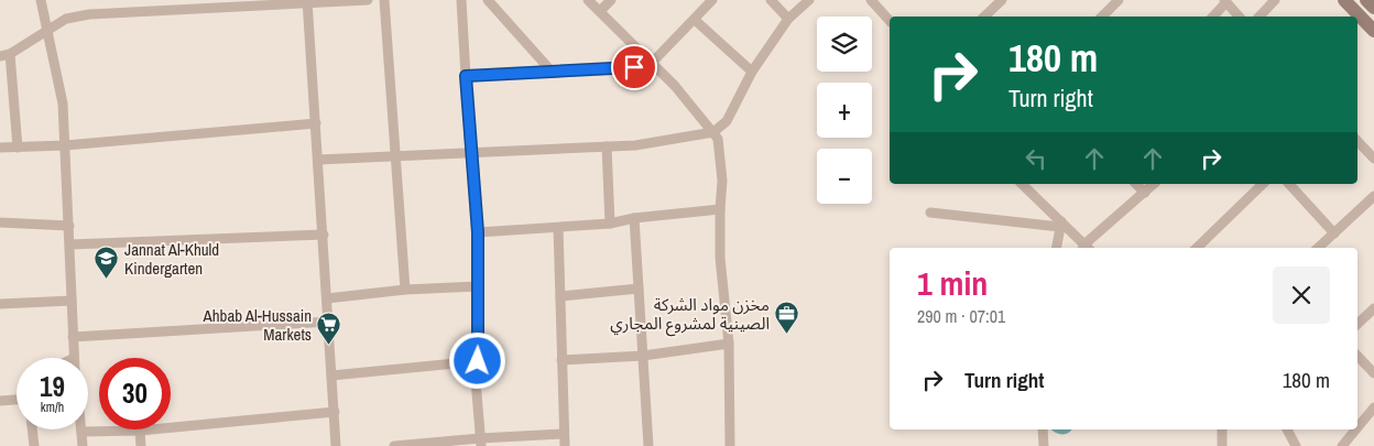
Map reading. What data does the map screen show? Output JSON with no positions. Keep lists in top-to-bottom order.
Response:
{
  "places": {
    "school or university": ["Jannat Al-Khuld Kindergarten"],
    "office": ["مخزن مواد الشركة الصينية لمشروع المجاري"],
    "supermarket": ["Ahbab Al-Hussain Markets"]
  },
  "page": {
    "map_buttons": ["+", "−"],
    "turn": ["180 m", "Turn right"],
    "heading": ["1 min", "290 m · 07:01"],
    "list": [
      {
        "name": "Turn right",
        "value": "180 m"
      }
    ],
    "speed": "19 km/h",
    "limit": "30"
  }
}
